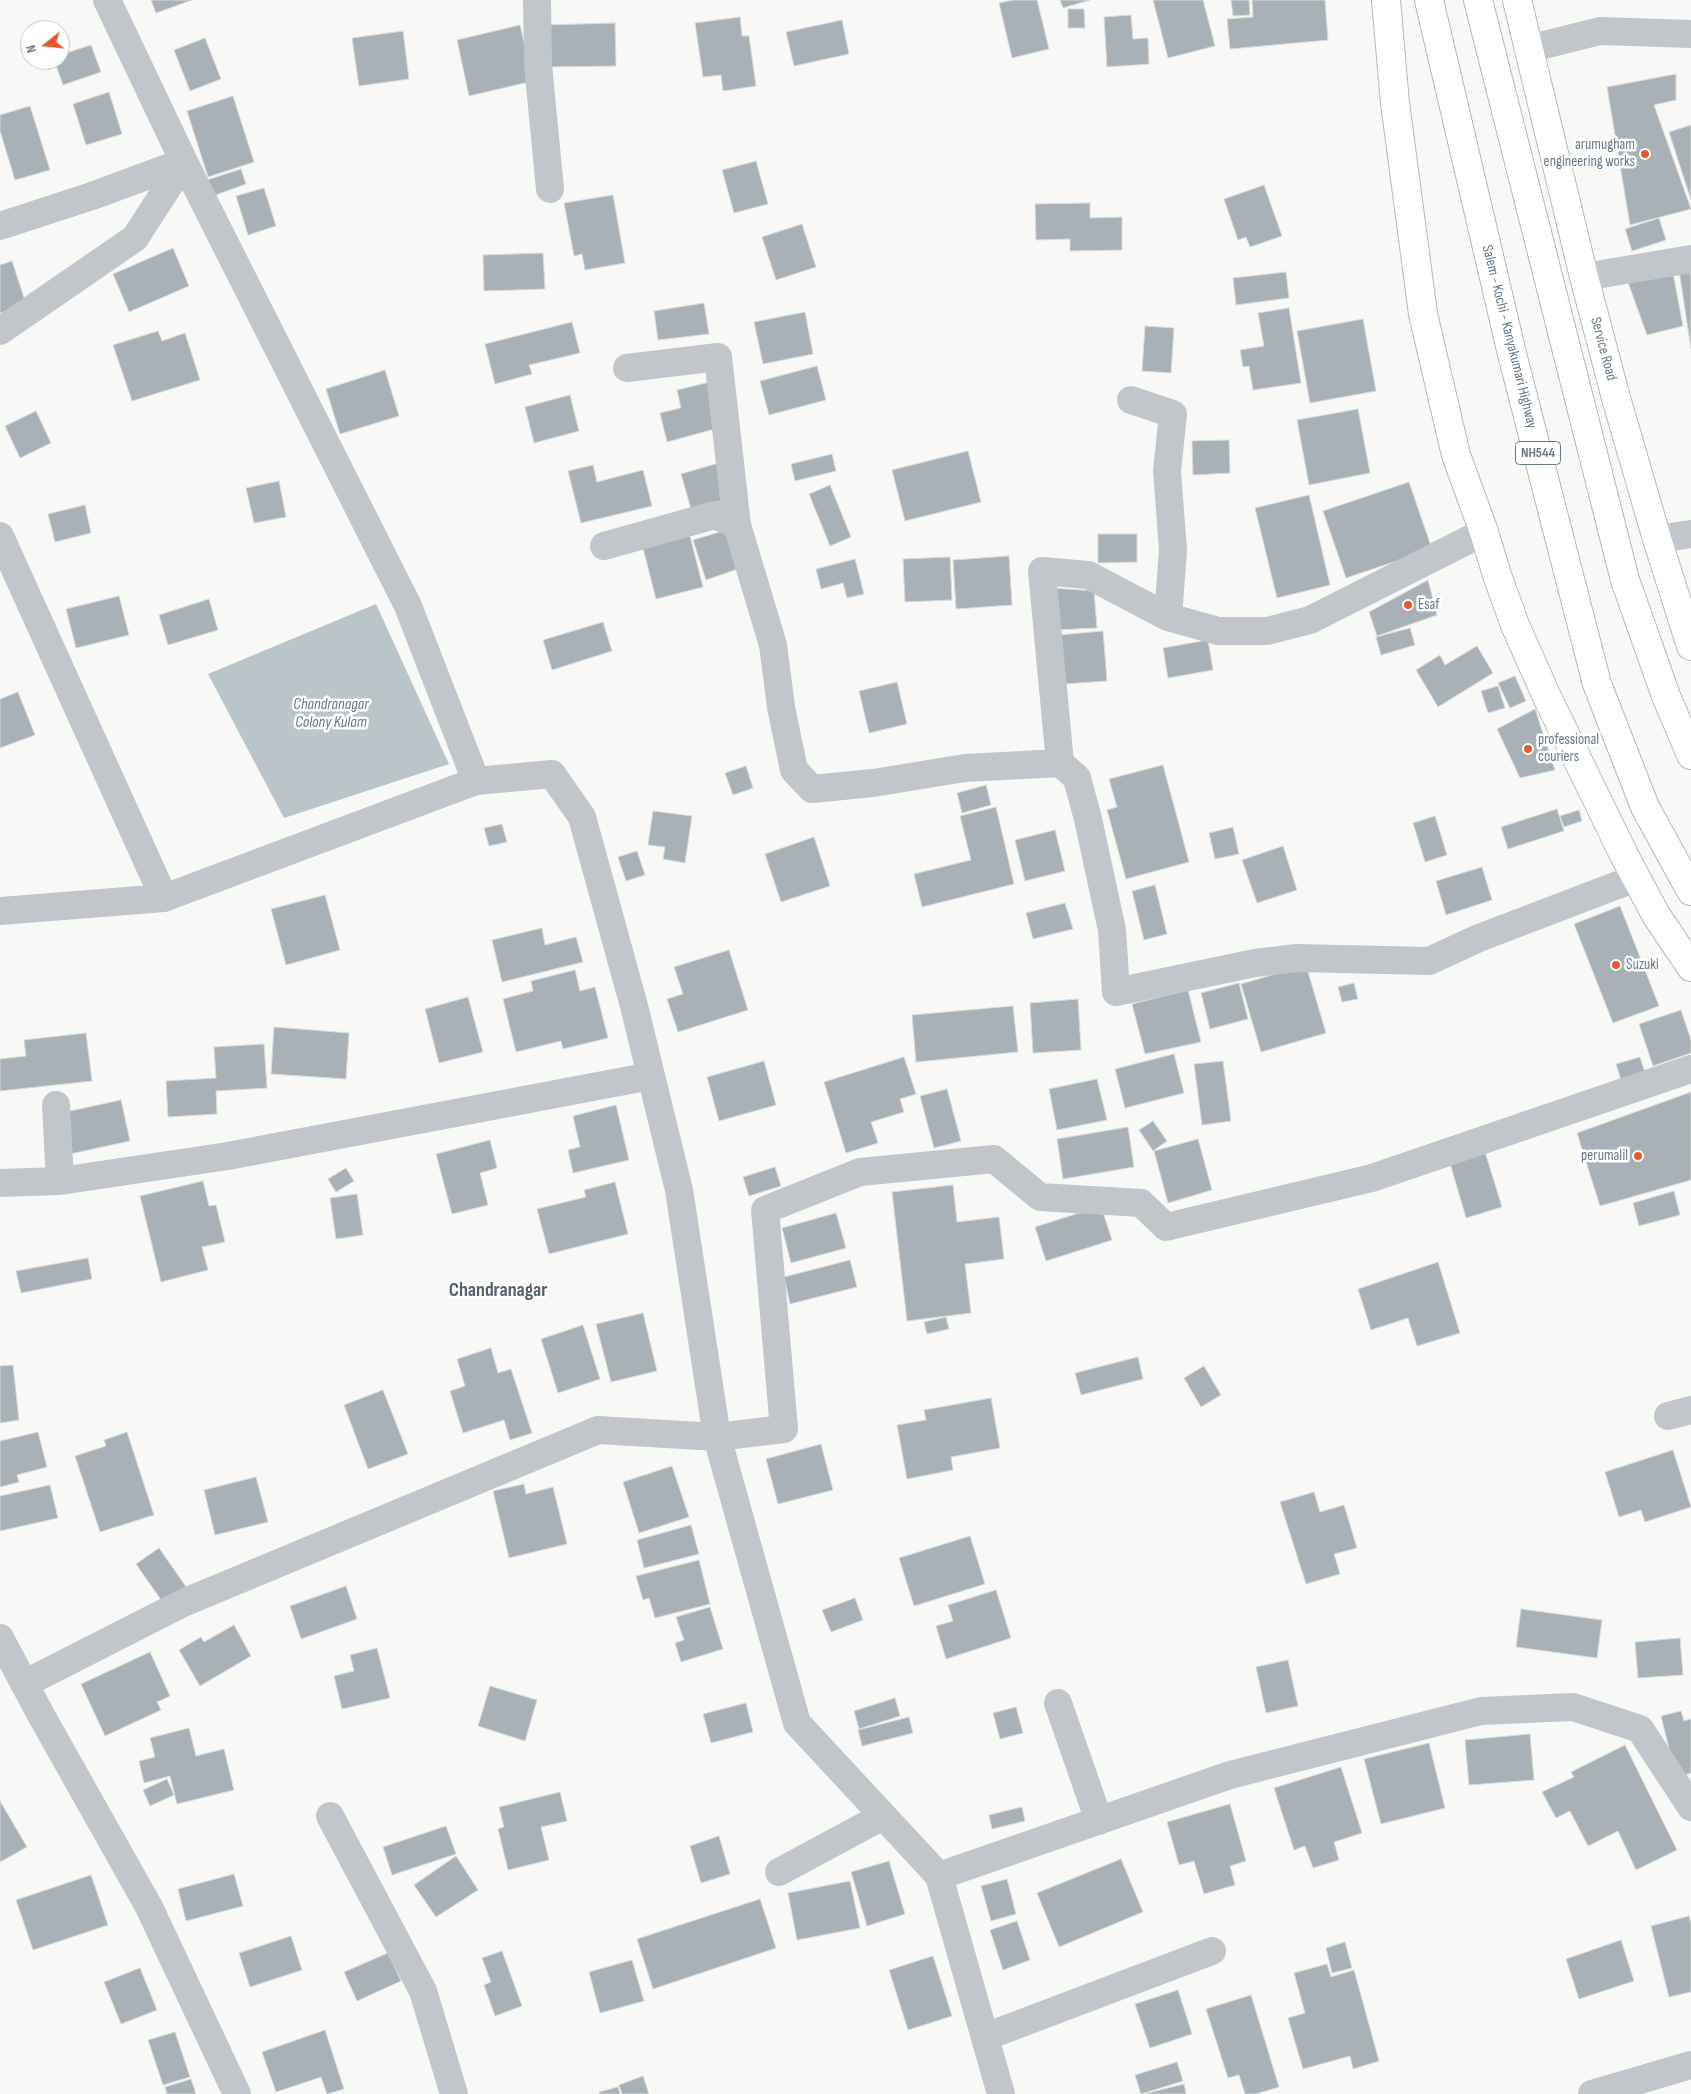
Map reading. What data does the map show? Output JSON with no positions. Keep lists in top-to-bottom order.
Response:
{
  "streets": {
    "main road": ["Salem - Kochi - Kanyakumari Highway", "Service Road", "NH544"]
  },
  "districts": ["Chandranagar"],
  "water": ["Chandranagar Colony Kulam"],
  "places": [
    "arumugham engineering works",
    "Esaf",
    "professional couriers",
    "Suzuki",
    "perumalil"
  ],
  "north": "left"
}
